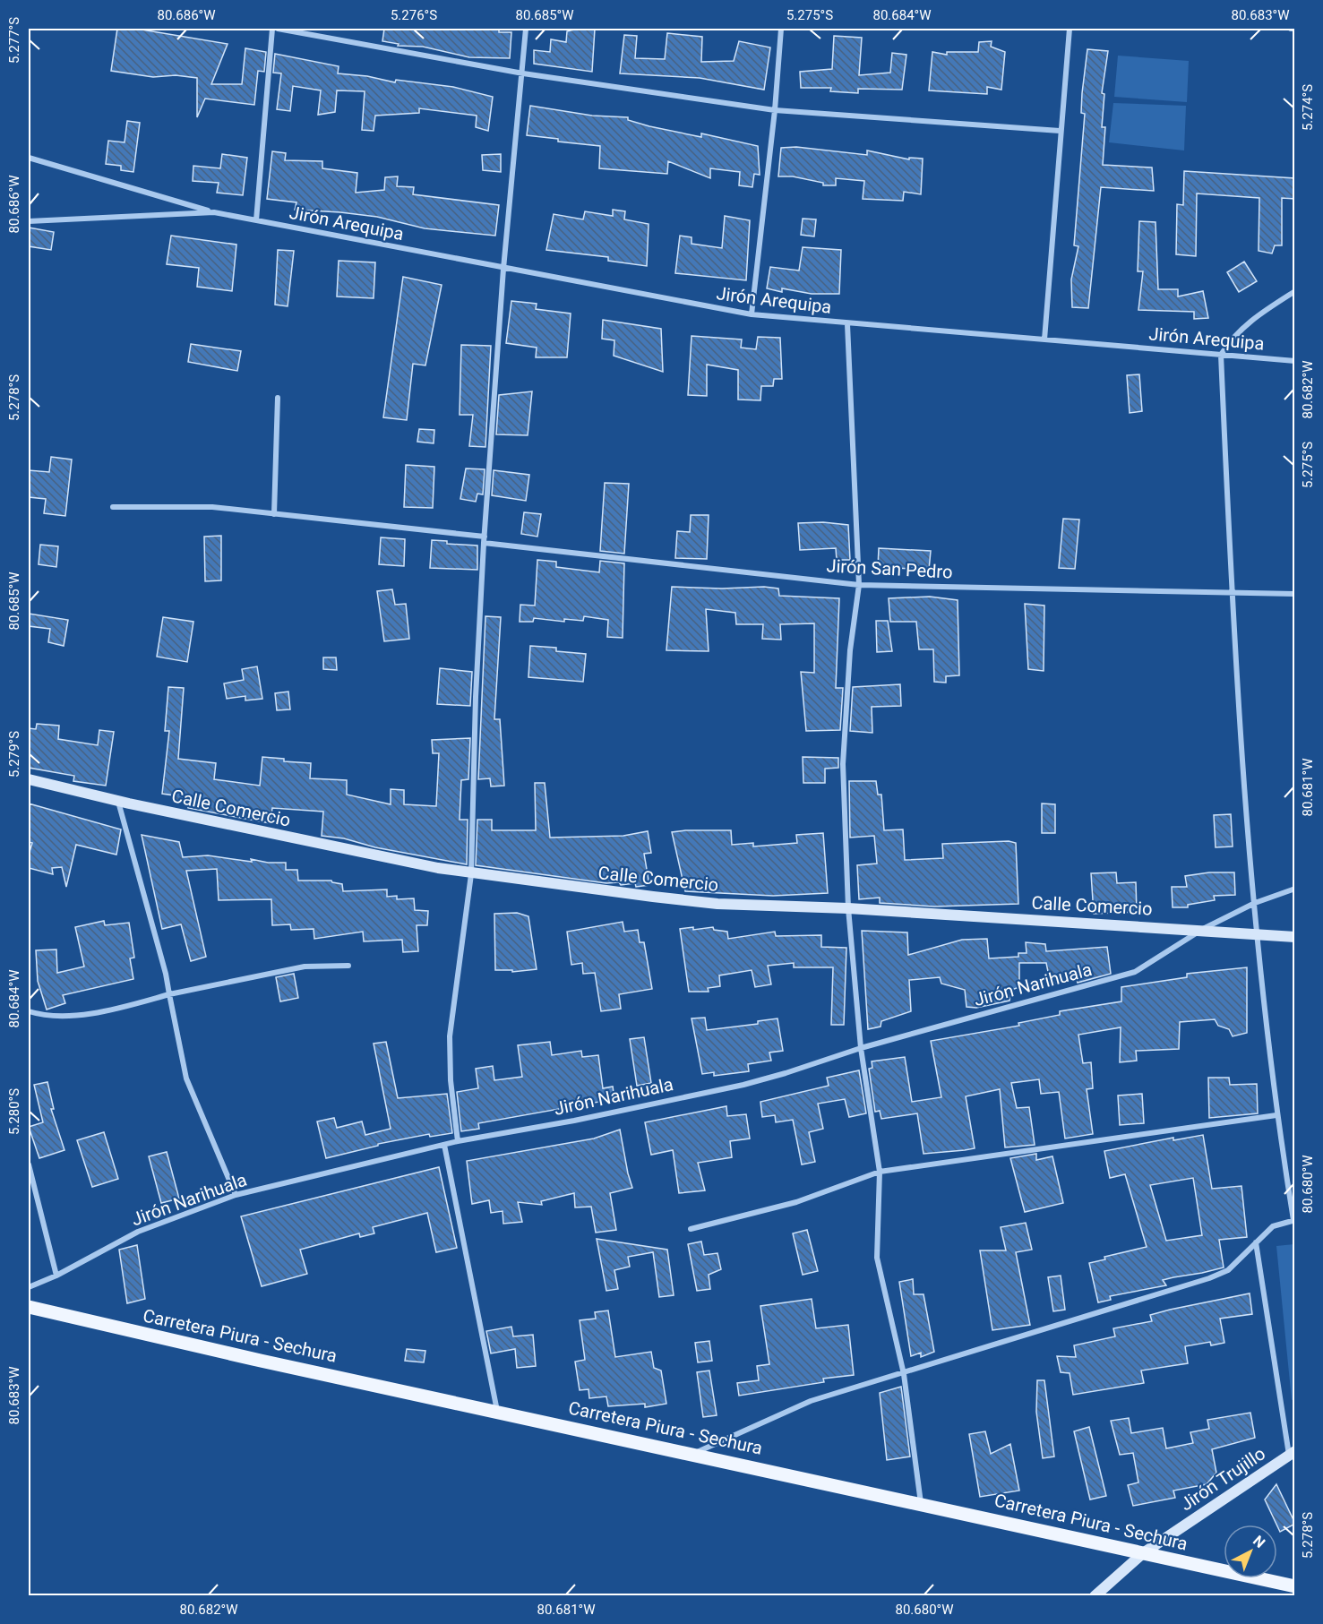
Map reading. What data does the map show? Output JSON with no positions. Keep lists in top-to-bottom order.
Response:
{
  "streets": {
    "main road": ["Carretera Piura - Sechura"],
    "street": [
      "Jirón Arequipa",
      "Jirón San Pedro",
      "Calle Comercio",
      "Jirón Narihuala",
      "Jirón Trujillo"
    ]
  },
  "crossings": [
    ["Calle Comercio", "Jirón Narihuala"],
    ["Carretera Piura - Sechura", "Jirón Trujillo"]
  ],
  "north": "top right",
  "coordinates": [
    "80.686°W",
    "5.276°S",
    "80.685°W",
    "5.275°S",
    "80.684°W",
    "80.683°W",
    "5.277°S",
    "5.274°S",
    "80.682°W",
    "5.278°S",
    "5.279°S",
    "80.681°W",
    "5.280°S",
    "80.680°W"
  ]
}
